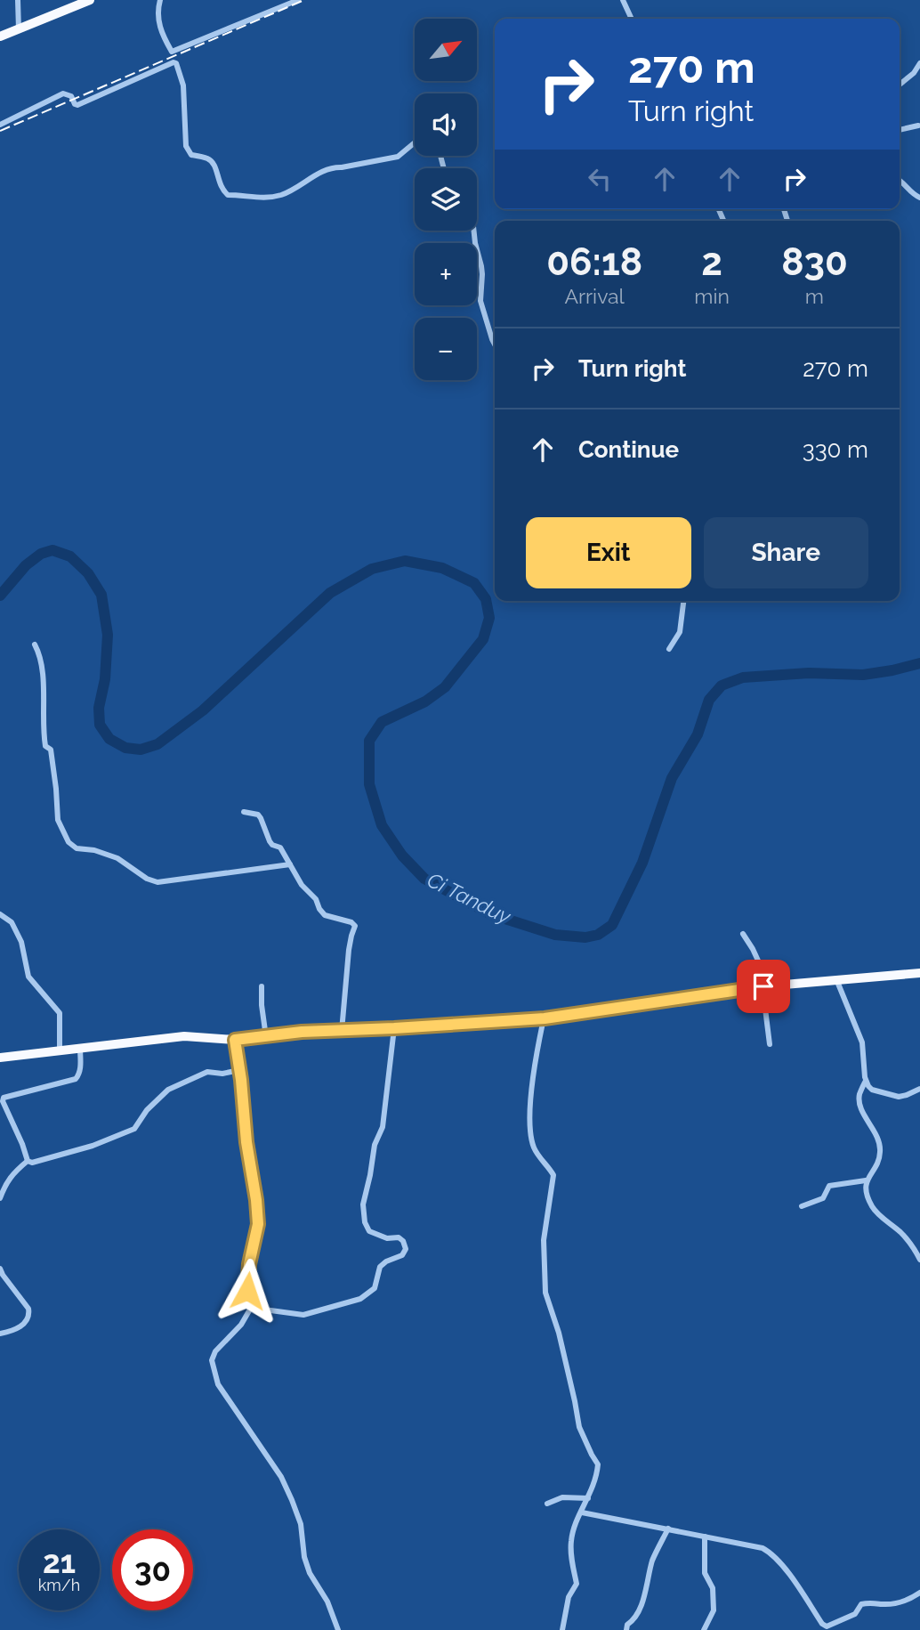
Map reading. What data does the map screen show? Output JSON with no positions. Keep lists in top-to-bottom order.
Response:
{
  "water": ["Ci Tanduy"],
  "north": "top right",
  "page": {
    "map_buttons": ["+", "−"],
    "turn": ["270 m", "Turn right"],
    "eta": [
      "06:18",
      "Arrival",
      "2",
      "min",
      "830",
      "m"
    ],
    "list": [
      {
        "name": "Turn right",
        "value": "270 m"
      },
      {
        "name": "Continue",
        "value": "330 m"
      }
    ],
    "buttons": ["Exit", "Share"],
    "speed": "21 km/h",
    "limit": "30"
  }
}
